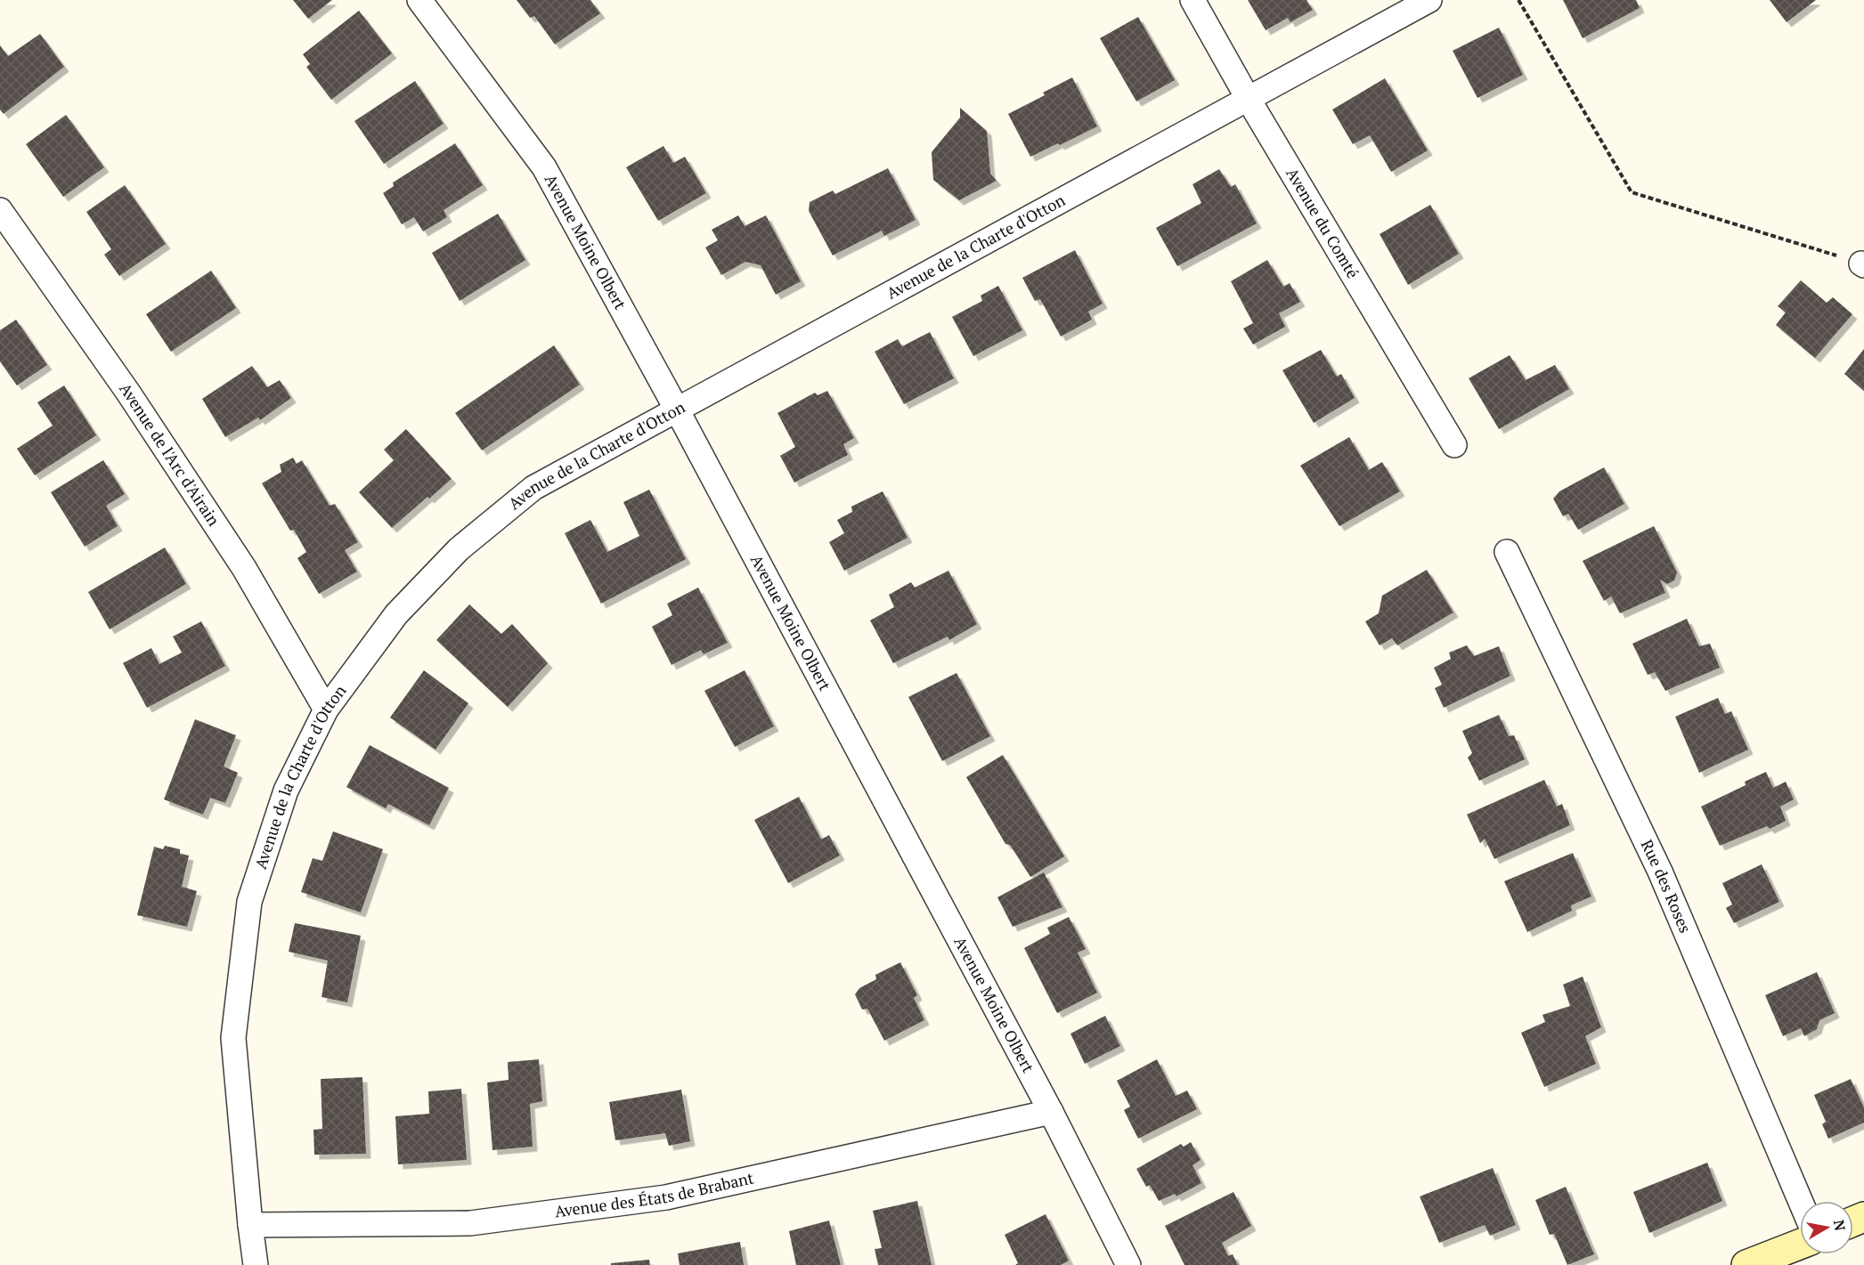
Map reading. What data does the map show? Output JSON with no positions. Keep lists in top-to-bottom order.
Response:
{
  "streets": {
    "street": [
      "Avenue du Comté",
      "Avenue Moine Olbert",
      "Avenue de la Charte d'Otton",
      "Avenue de l'Arc d'Airain",
      "Rue des Roses",
      "Avenue des États de Brabant"
    ]
  },
  "crossings": [
    ["Avenue du Comté", "Avenue de la Charte d'Otton"],
    ["Avenue Moine Olbert", "Avenue de la Charte d'Otton"],
    ["Avenue Moine Olbert", "Avenue des États de Brabant"],
    ["Avenue de la Charte d'Otton", "Avenue de l'Arc d'Airain"],
    ["Avenue de la Charte d'Otton", "Avenue des États de Brabant"]
  ],
  "north": "right"
}
